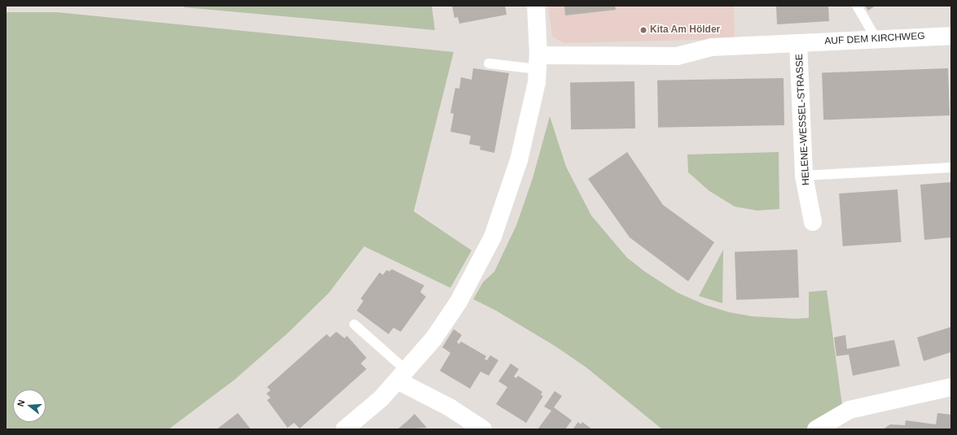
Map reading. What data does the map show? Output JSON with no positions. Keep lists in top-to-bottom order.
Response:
{
  "streets": {
    "street": ["AUF DEM KIRCHWEG", "HELENE-WESSEL-STRASSE"]
  },
  "crossings": [
    ["AUF DEM KIRCHWEG", "HELENE-WESSEL-STRASSE"]
  ],
  "places": ["Kita Am Hölder"],
  "north": "left"
}
